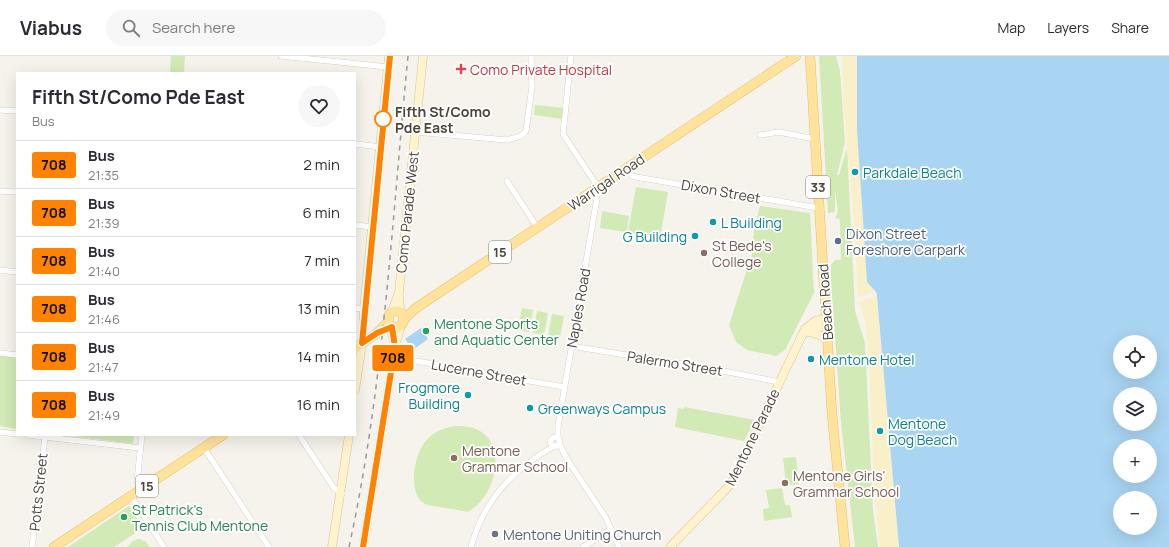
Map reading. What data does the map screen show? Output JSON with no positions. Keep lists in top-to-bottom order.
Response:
{
  "streets": {
    "main road": [
      "Warrigal Road",
      "33",
      "15",
      "Beach Road"
    ],
    "street": [
      "Dixon Street",
      "Como Parade West",
      "Naples Road",
      "Palermo Street",
      "Lucerne Street",
      "Mentone Parade",
      "Potts Street"
    ]
  },
  "crossings": [
    ["Warrigal Road", "Dixon Street"],
    ["Warrigal Road", "Como Parade West"],
    ["Warrigal Road", "Naples Road"],
    ["Dixon Street", "Beach Road"],
    ["Como Parade West", "Lucerne Street"],
    ["Beach Road", "Mentone Parade"],
    ["Naples Road", "Palermo Street"],
    ["Naples Road", "Lucerne Street"],
    ["Palermo Street", "Mentone Parade"]
  ],
  "places": {
    "health": ["Como Private Hospital"],
    "other": [
      "Fifth St/Como Pde East",
      "Parkdale Beach",
      "L Building",
      "G Building",
      "Dixon Street Foreshore Carpark",
      "St Bede's College",
      "Mentone Sports and Aquatic Center",
      "Mentone Hotel",
      "Frogmore Building",
      "Greenways Campus",
      "Mentone Dog Beach",
      "Mentone Grammar School",
      "Mentone Girls' Grammar School",
      "St Patrick's Tennis Club Mentone",
      "Mentone Uniting Church"
    ]
  },
  "lines": ["bus line 708"],
  "page": {
    "header": "Viabus",
    "search": "Search here",
    "nav": ["Map", "Layers", "Share"],
    "on_map": "708",
    "heading": ["Fifth St/Como Pde East", "Bus"],
    "list": [
      {
        "mark": "708",
        "name": "Bus",
        "note": "21:35",
        "value": "2 min"
      },
      {
        "mark": "708",
        "name": "Bus",
        "note": "21:39",
        "value": "6 min"
      },
      {
        "mark": "708",
        "name": "Bus",
        "note": "21:40",
        "value": "7 min"
      },
      {
        "mark": "708",
        "name": "Bus",
        "note": "21:46",
        "value": "13 min"
      },
      {
        "mark": "708",
        "name": "Bus",
        "note": "21:47",
        "value": "14 min"
      },
      {
        "mark": "708",
        "name": "Bus",
        "note": "21:49",
        "value": "16 min"
      }
    ],
    "map_buttons": ["+", "−"]
  }
}
